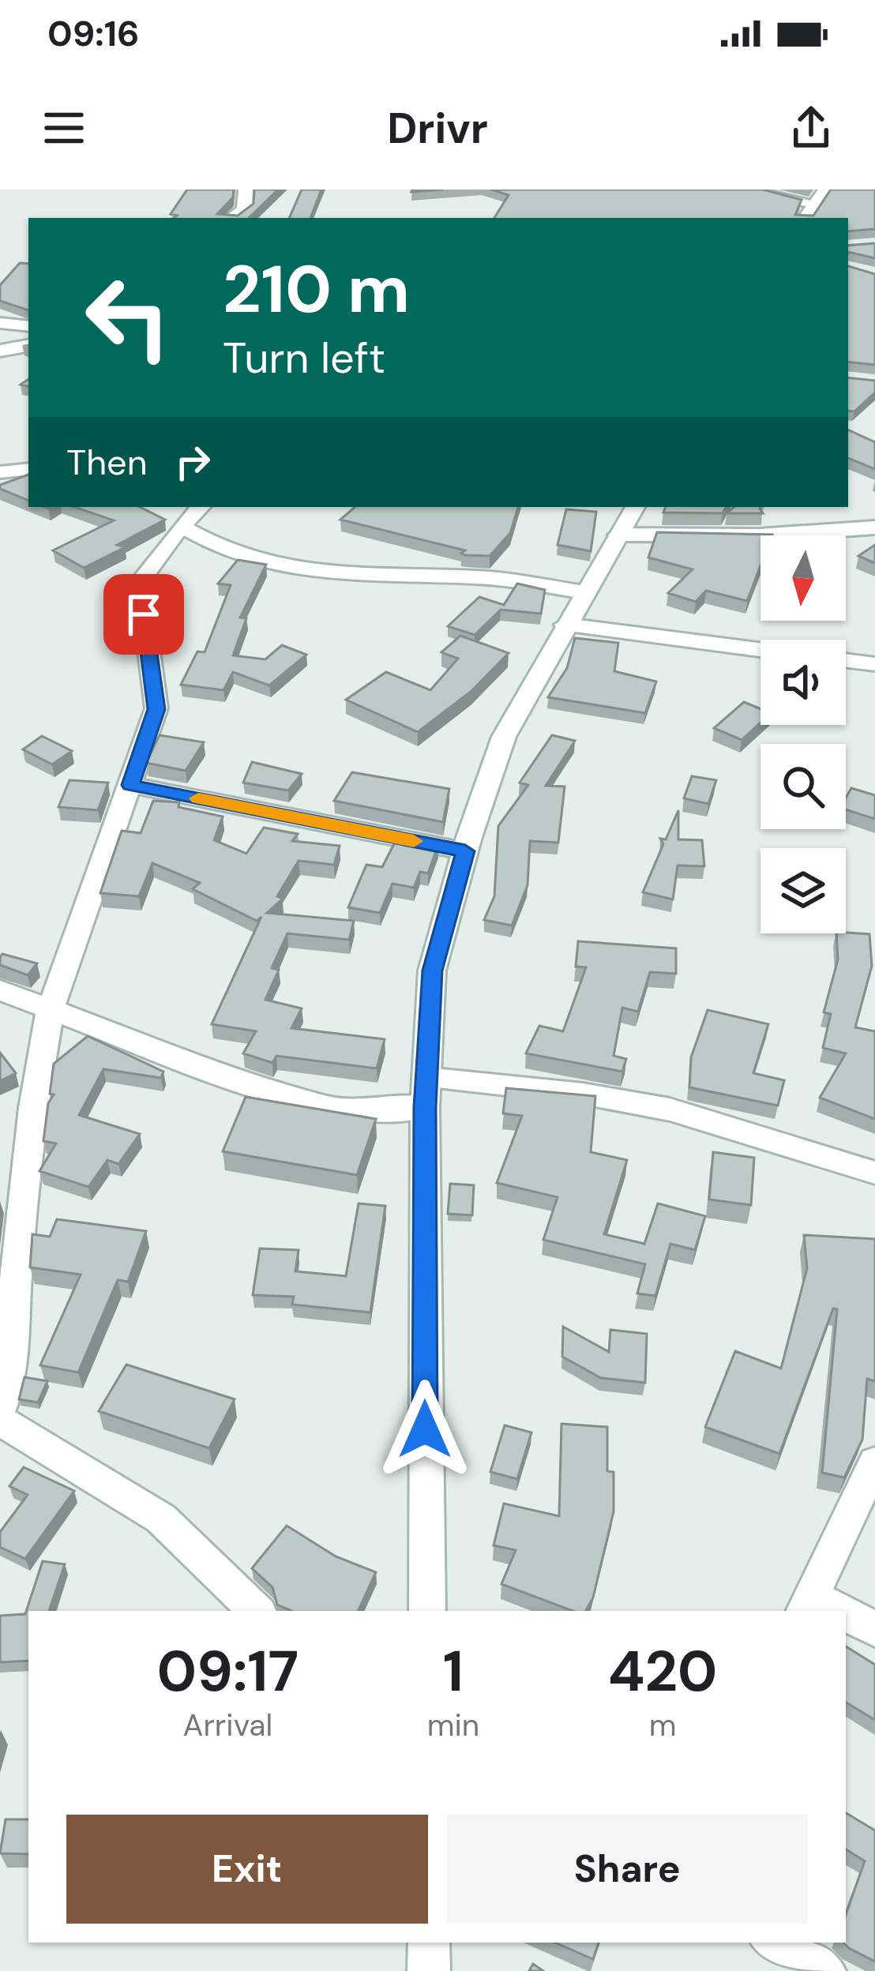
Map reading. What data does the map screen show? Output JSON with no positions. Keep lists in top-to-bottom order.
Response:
{
  "north": "bottom",
  "page": {
    "status": "09:16",
    "header": "Drivr",
    "turn": ["210 m", "Turn left"],
    "then": "Then",
    "eta": [
      "09:17",
      "Arrival",
      "1",
      "min",
      "420",
      "m"
    ],
    "buttons": ["Exit", "Share"]
  }
}
